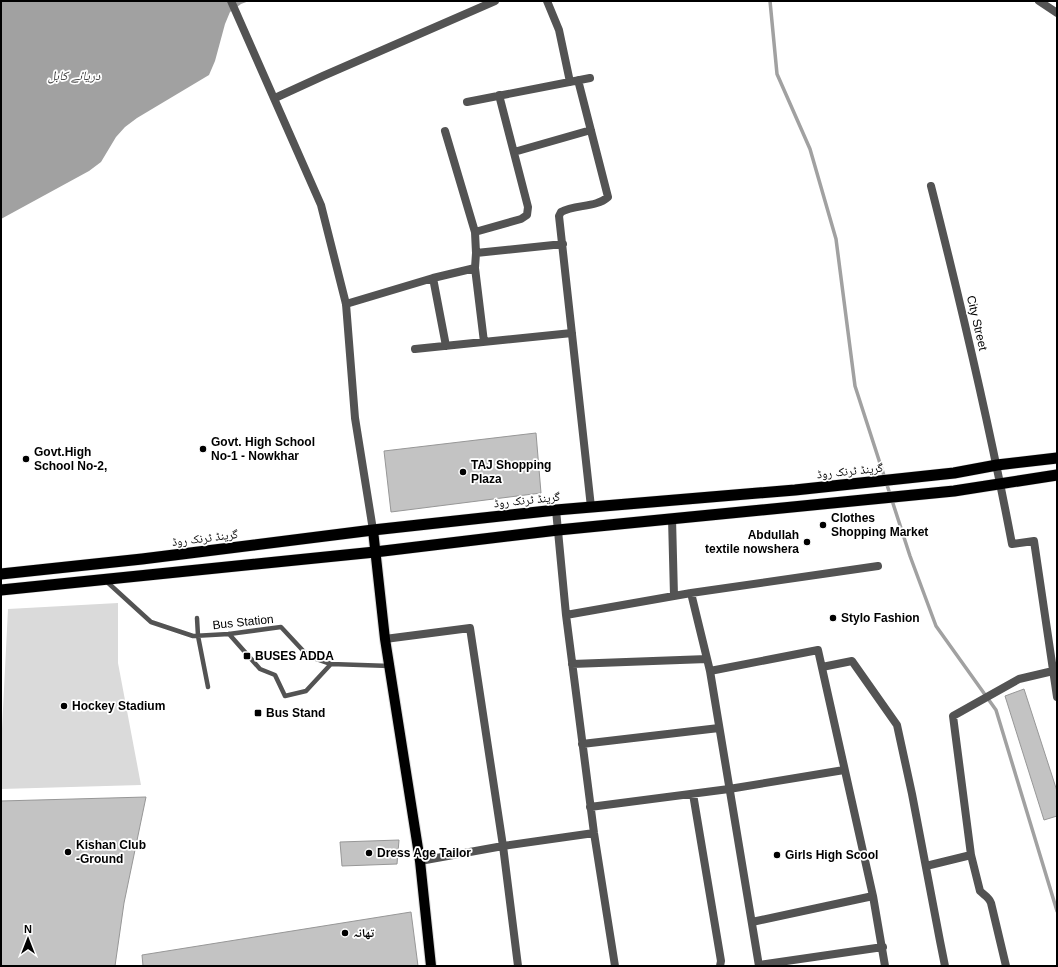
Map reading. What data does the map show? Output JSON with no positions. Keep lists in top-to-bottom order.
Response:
{
  "streets": {
    "highway": ["گرینڈ ٹرنک روڈ"],
    "street": ["City Street"],
    "lane": ["Bus Station"]
  },
  "crossings": [
    ["City Street", "گرینڈ ٹرنک روڈ"]
  ],
  "water": ["دریائے کابل"],
  "places": {
    "other": [
      "Govt. High School No-1 - Nowkhar",
      "Govt.High School No-2,",
      "TAJ Shopping Plaza",
      "Clothes Shopping Market",
      "Abdullah textile nowshera",
      "Stylo Fashion",
      "Hockey Stadium",
      "Kishan Club -Ground",
      "Dress Age Tailor",
      "Girls High Scool",
      "تھانہ"
    ],
    "transit": ["BUSES ADDA", "Bus Stand"]
  },
  "north": "top"
}
